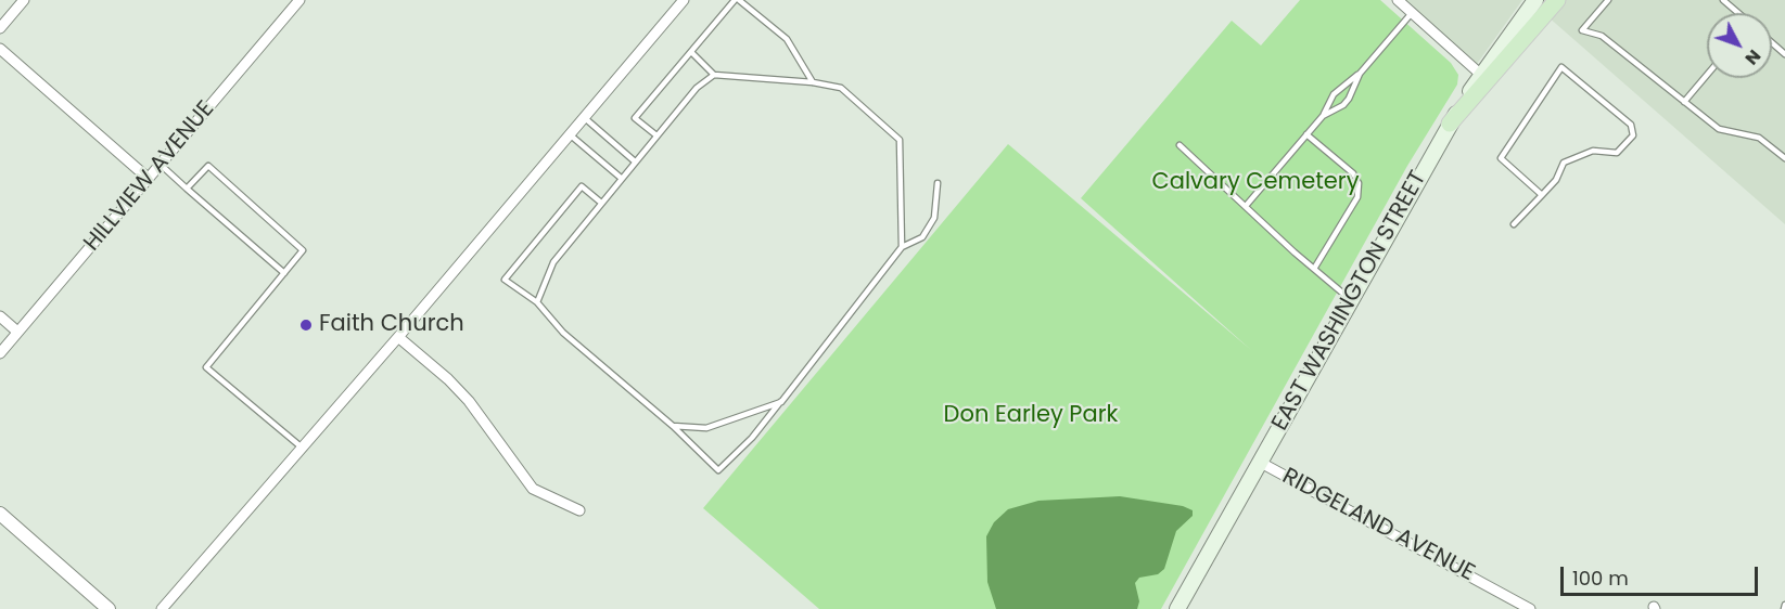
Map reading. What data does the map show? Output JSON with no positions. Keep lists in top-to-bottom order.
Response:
{
  "streets": {
    "main road": ["EAST WASHINGTON STREET"],
    "street": ["HILLVIEW AVENUE", "RIDGELAND AVENUE"]
  },
  "crossings": [
    ["EAST WASHINGTON STREET", "RIDGELAND AVENUE"]
  ],
  "parks": ["Calvary Cemetery", "Don Earley Park"],
  "places": ["Faith Church"],
  "scale_bar": "100 m",
  "north": "bottom right"
}
